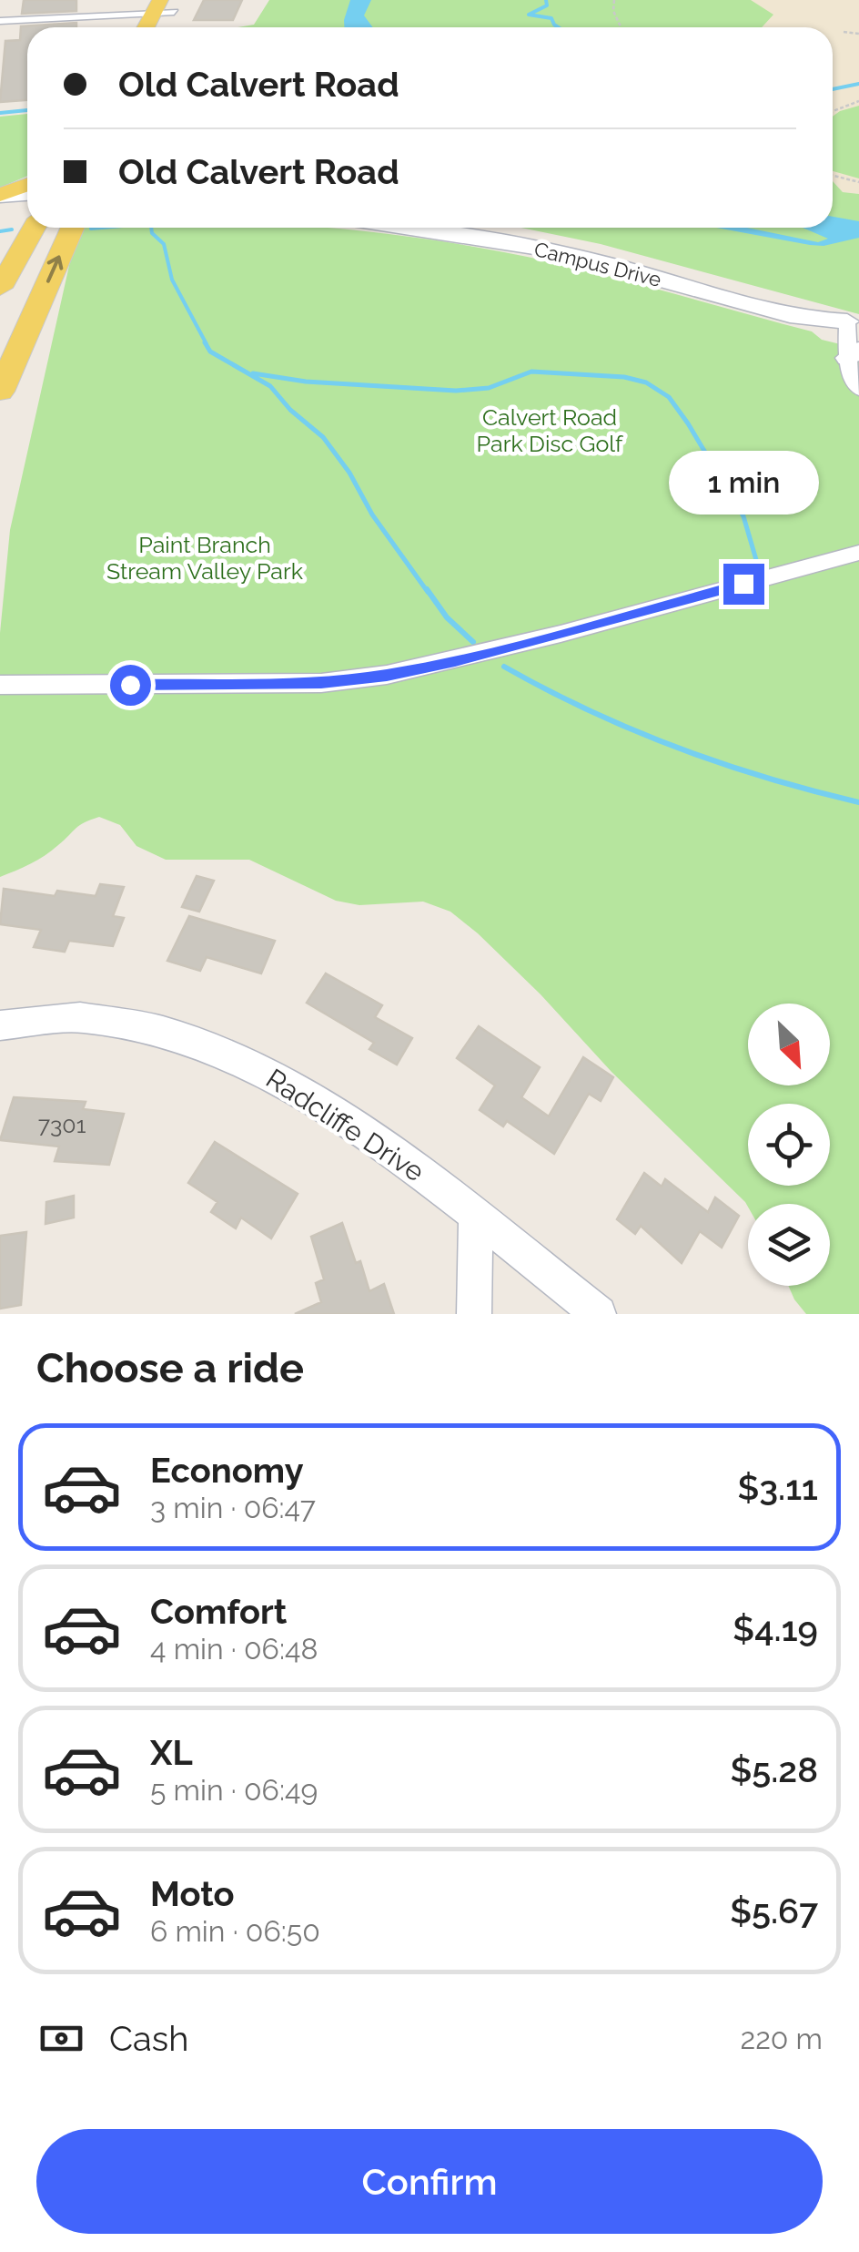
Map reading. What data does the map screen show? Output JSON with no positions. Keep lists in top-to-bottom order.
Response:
{
  "streets": {
    "main road": ["Campus Drive"],
    "street": ["Radcliffe Drive"]
  },
  "parks": ["Calvert Road Park Disc Golf", "Paint Branch Stream Valley Park"],
  "house_numbers": ["7301"],
  "north": "bottom right",
  "page": {
    "banner": ["Old Calvert Road", "Old Calvert Road"],
    "bubble": "1 min",
    "heading": "Choose a ride",
    "list": [
      {
        "name": "Economy",
        "note": "3 min · 06:47",
        "value": "$3.11"
      },
      {
        "name": "Comfort",
        "note": "4 min · 06:48",
        "value": "$4.19"
      },
      {
        "name": "XL",
        "note": "5 min · 06:49",
        "value": "$5.28"
      },
      {
        "name": "Moto",
        "note": "6 min · 06:50",
        "value": "$5.67"
      }
    ],
    "pay": ["Cash", "220 m"],
    "buttons": "Confirm"
  }
}
